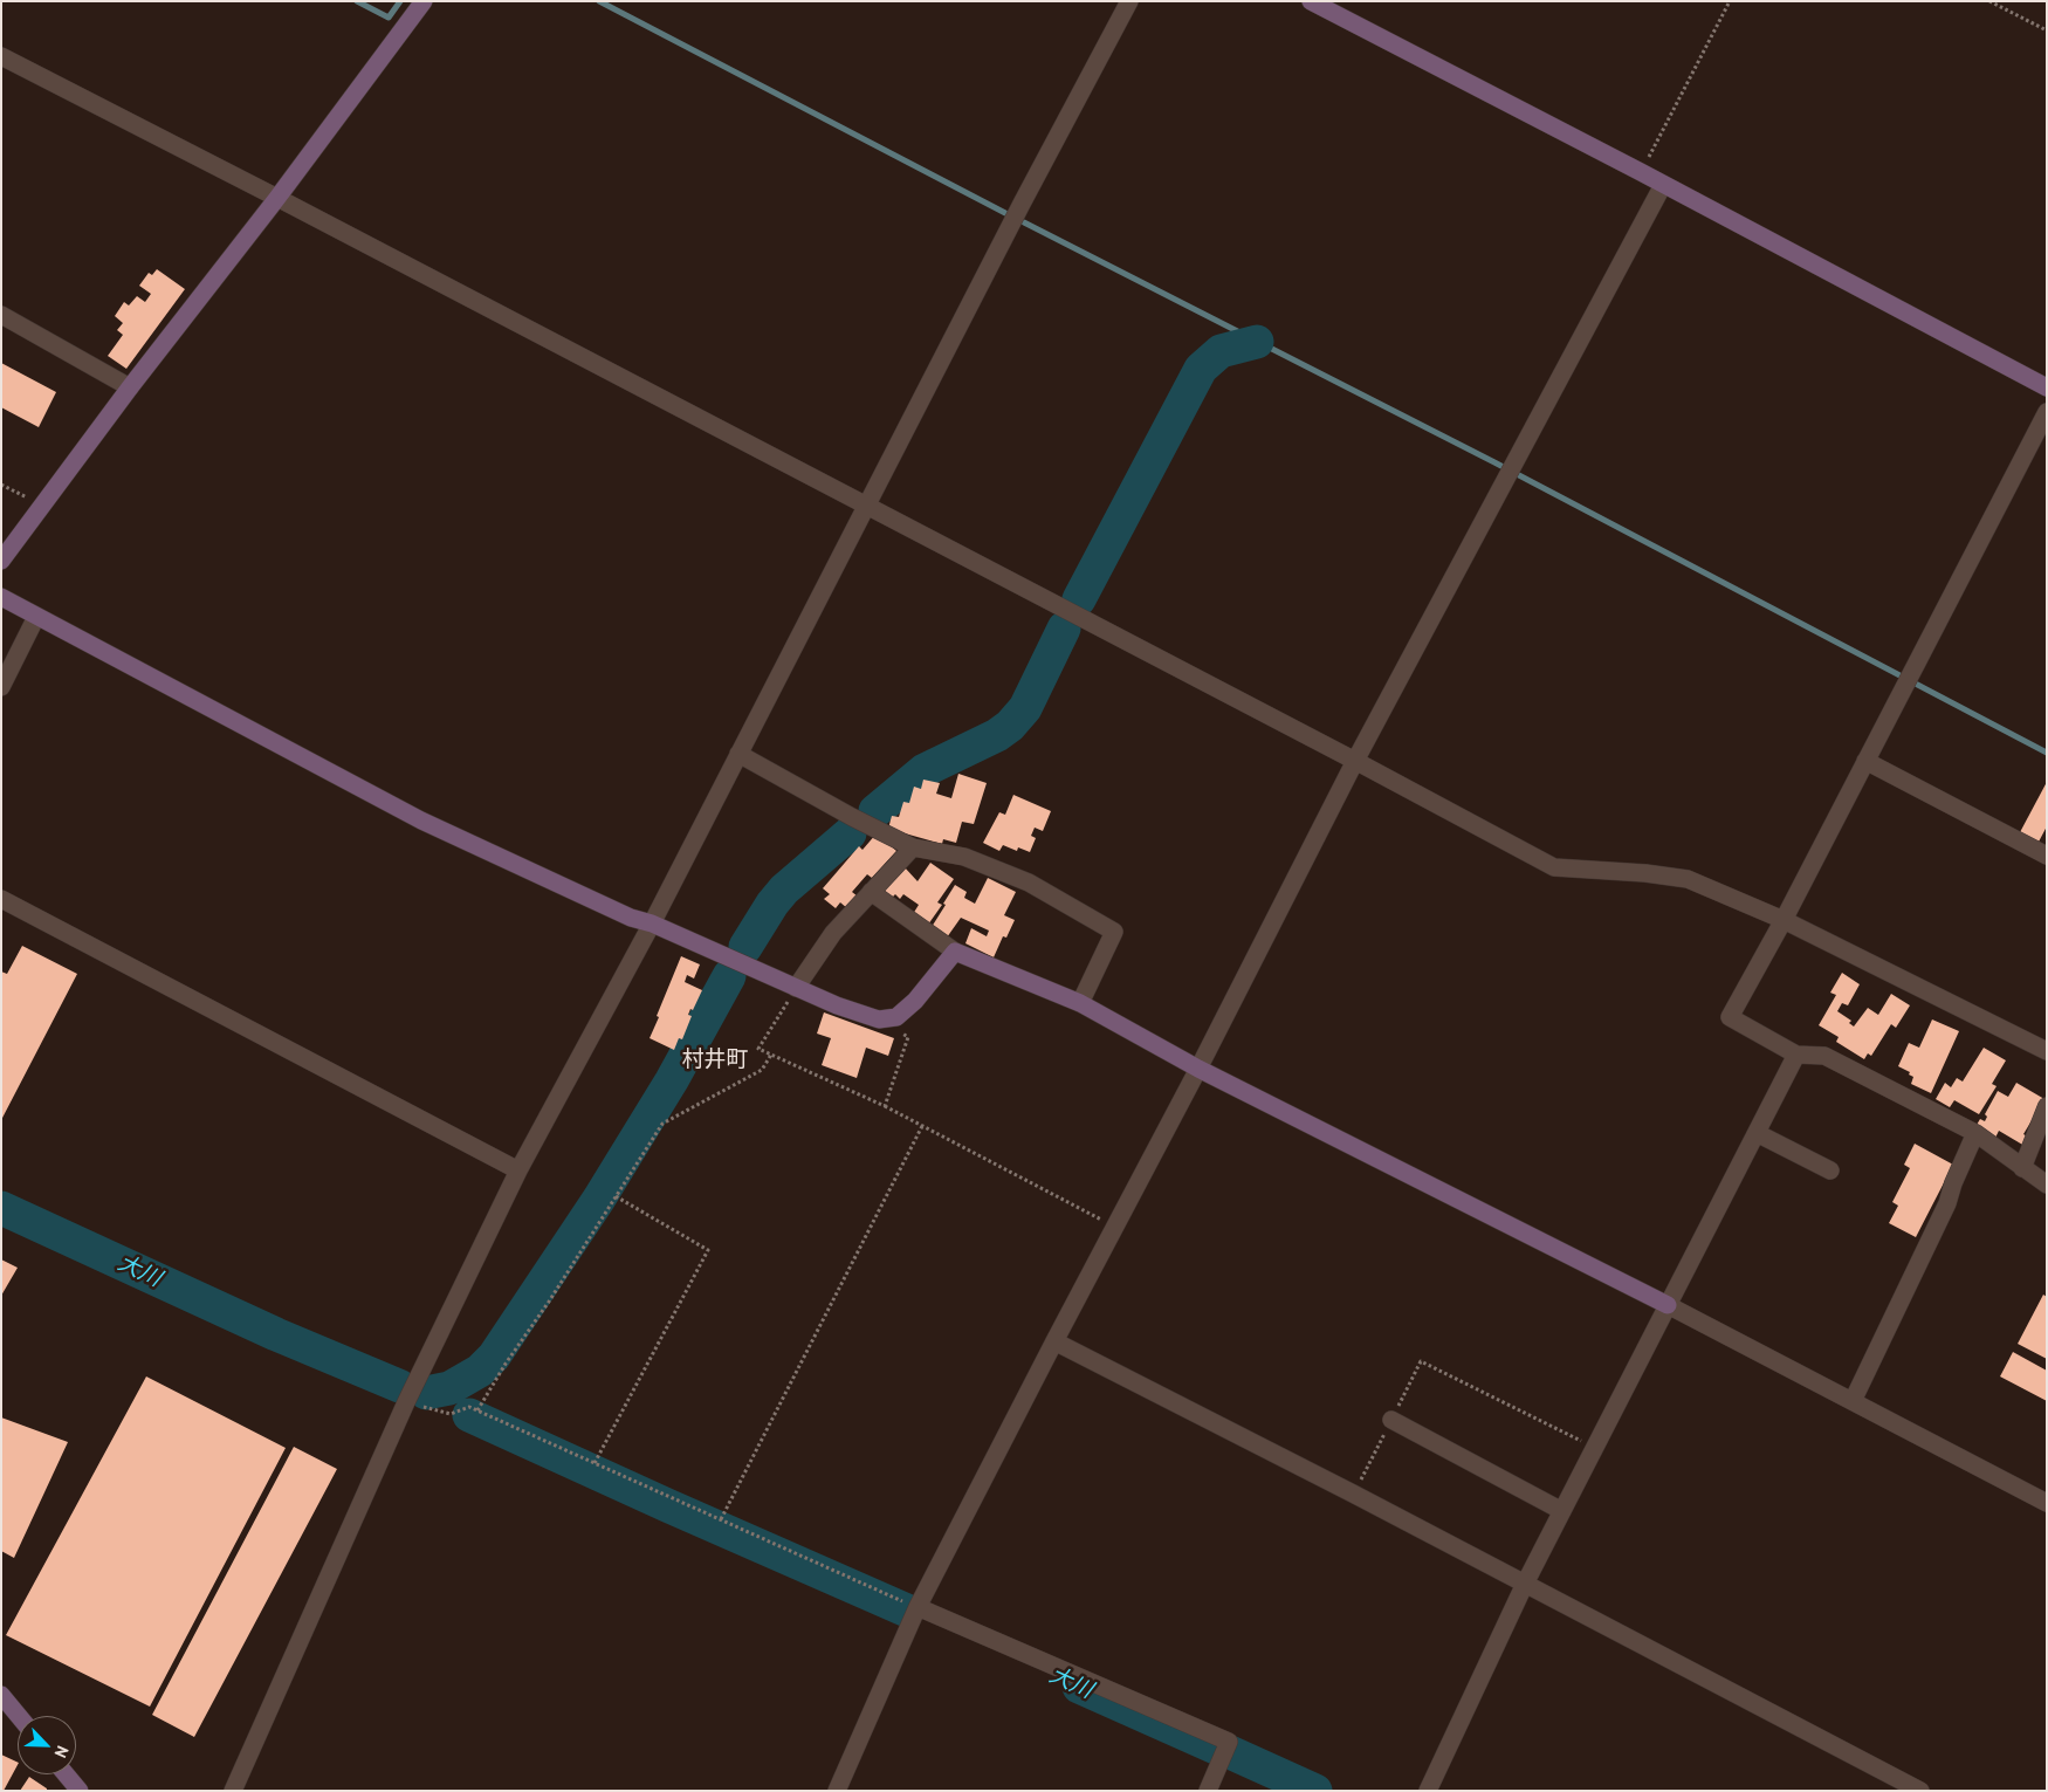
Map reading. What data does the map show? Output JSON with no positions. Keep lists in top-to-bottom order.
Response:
{
  "districts": ["村井町"],
  "water": ["大川"],
  "north": "bottom right"
}
